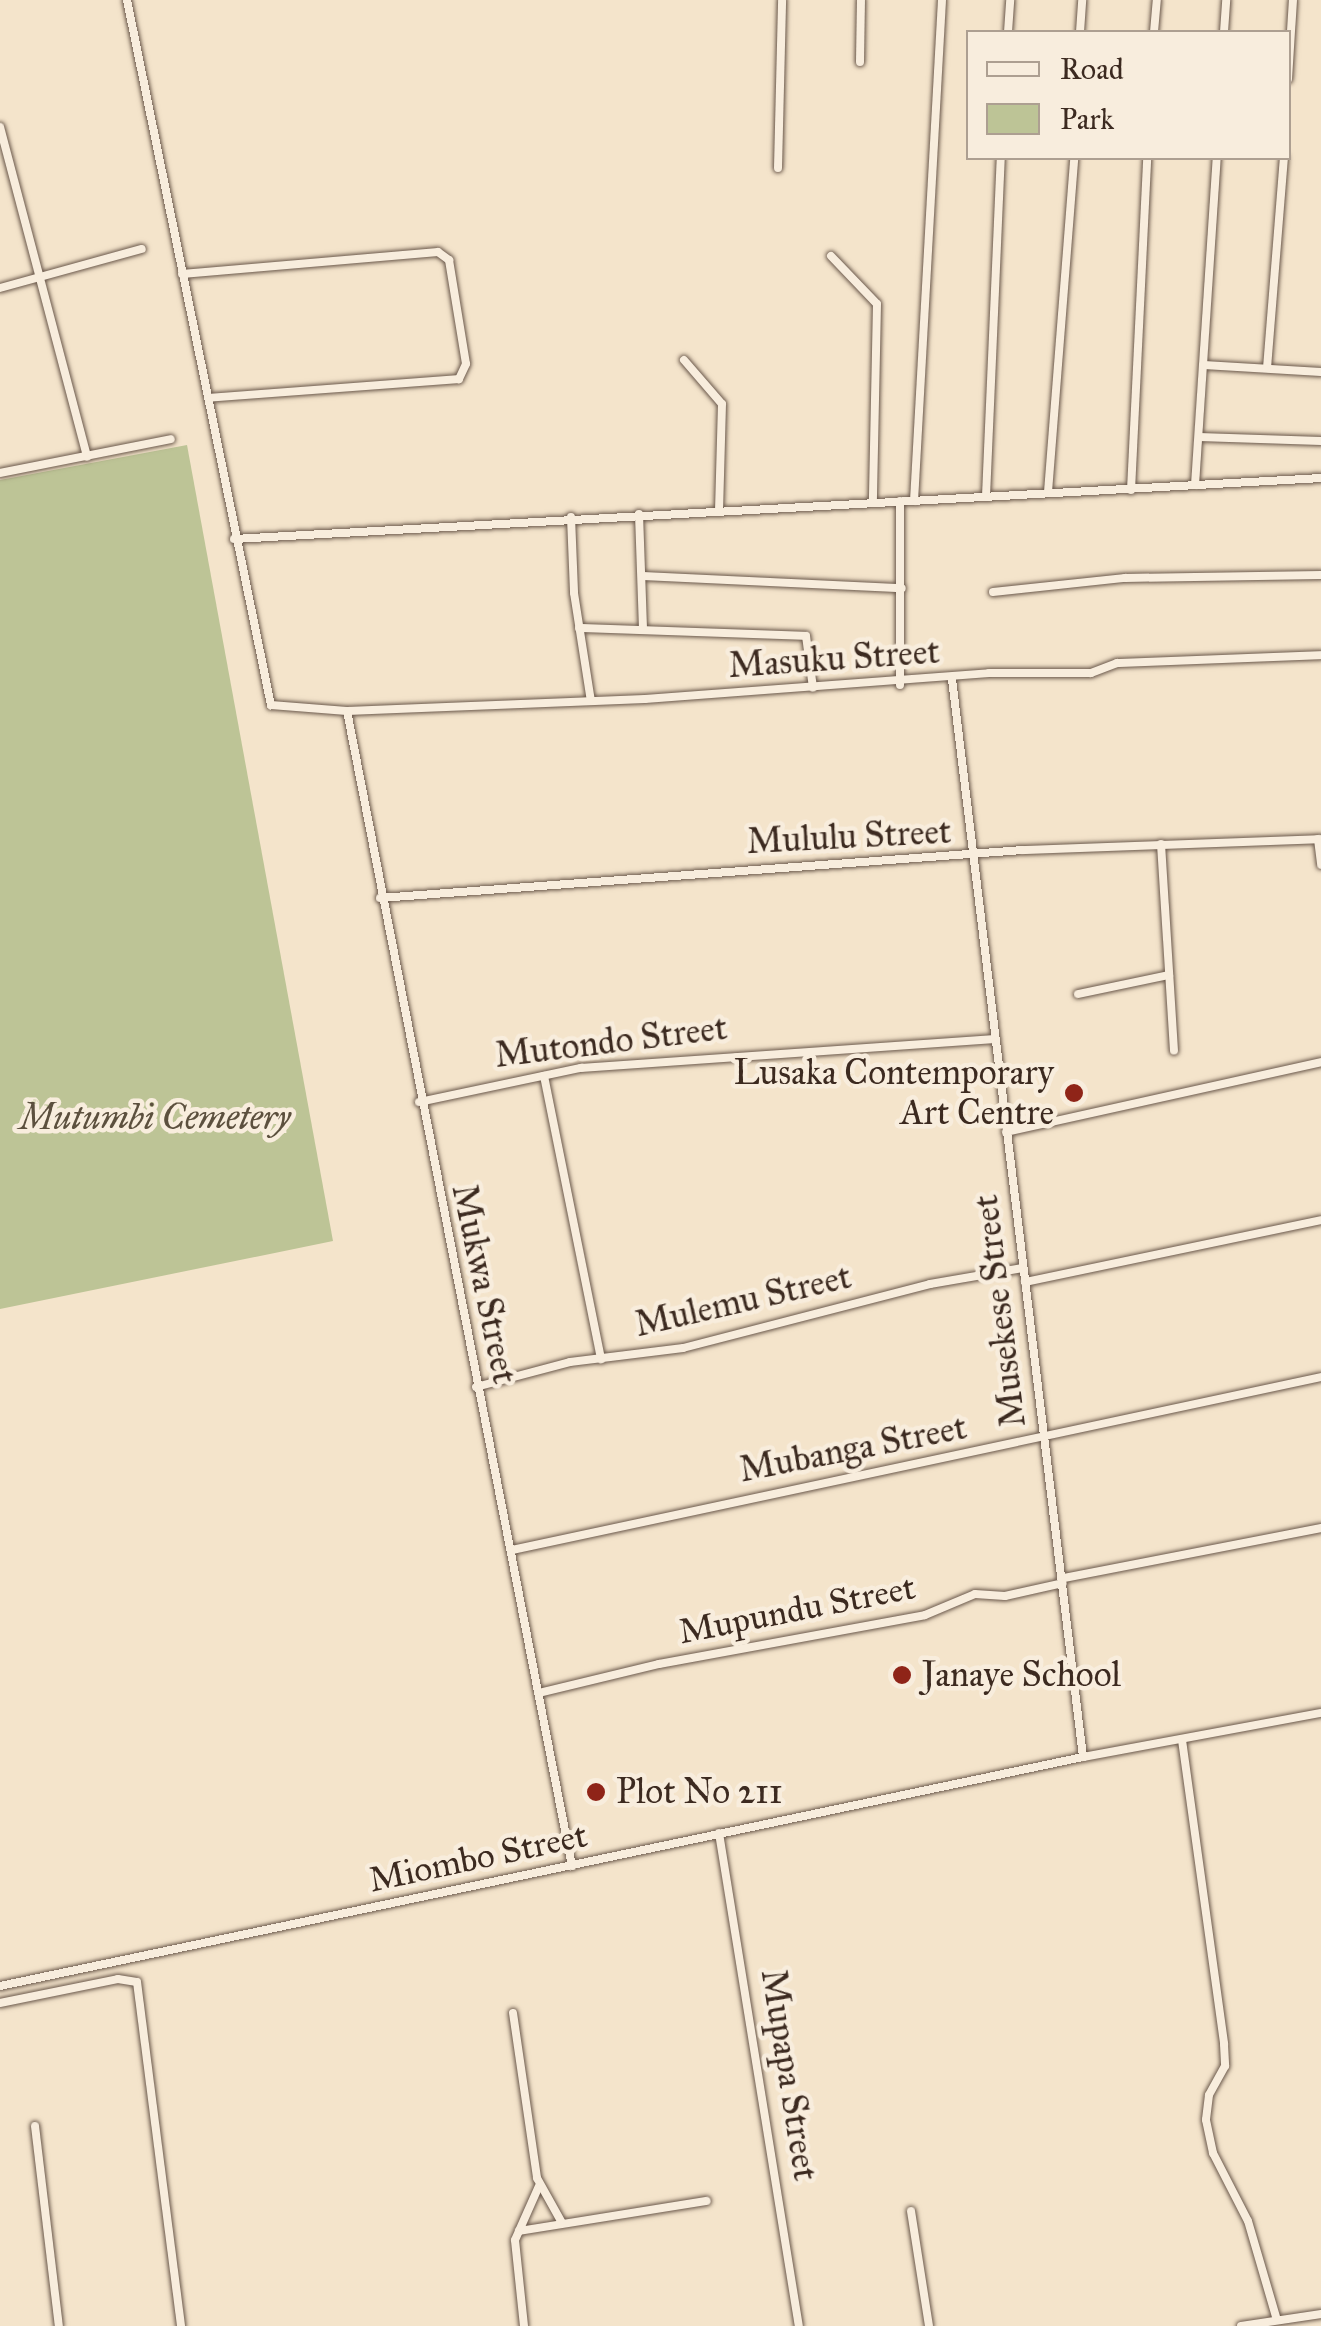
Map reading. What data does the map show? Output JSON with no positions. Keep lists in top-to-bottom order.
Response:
{
  "streets": {
    "street": [
      "Masuku Street",
      "Mululu Street",
      "Mutondo Street",
      "Mukwa Street",
      "Mulemu Street",
      "Musekese Street",
      "Mubanga Street",
      "Mupundu Street",
      "Miombo Street",
      "Mupapa Street"
    ]
  },
  "crossings": [
    ["Masuku Street", "Mukwa Street"],
    ["Masuku Street", "Musekese Street"],
    ["Mululu Street", "Mukwa Street"],
    ["Mululu Street", "Musekese Street"],
    ["Mutondo Street", "Mukwa Street"],
    ["Mutondo Street", "Musekese Street"],
    ["Mukwa Street", "Mulemu Street"],
    ["Mukwa Street", "Mubanga Street"],
    ["Mukwa Street", "Mupundu Street"],
    ["Mukwa Street", "Miombo Street"],
    ["Mulemu Street", "Musekese Street"],
    ["Musekese Street", "Mubanga Street"],
    ["Musekese Street", "Mupundu Street"],
    ["Musekese Street", "Miombo Street"],
    ["Miombo Street", "Mupapa Street"]
  ],
  "parks": ["Mutumbi Cemetery"],
  "places": ["Lusaka Contemporary Art Centre", "Janaye School", "Plot No 211"],
  "legend": ["Road", "Park"]
}
